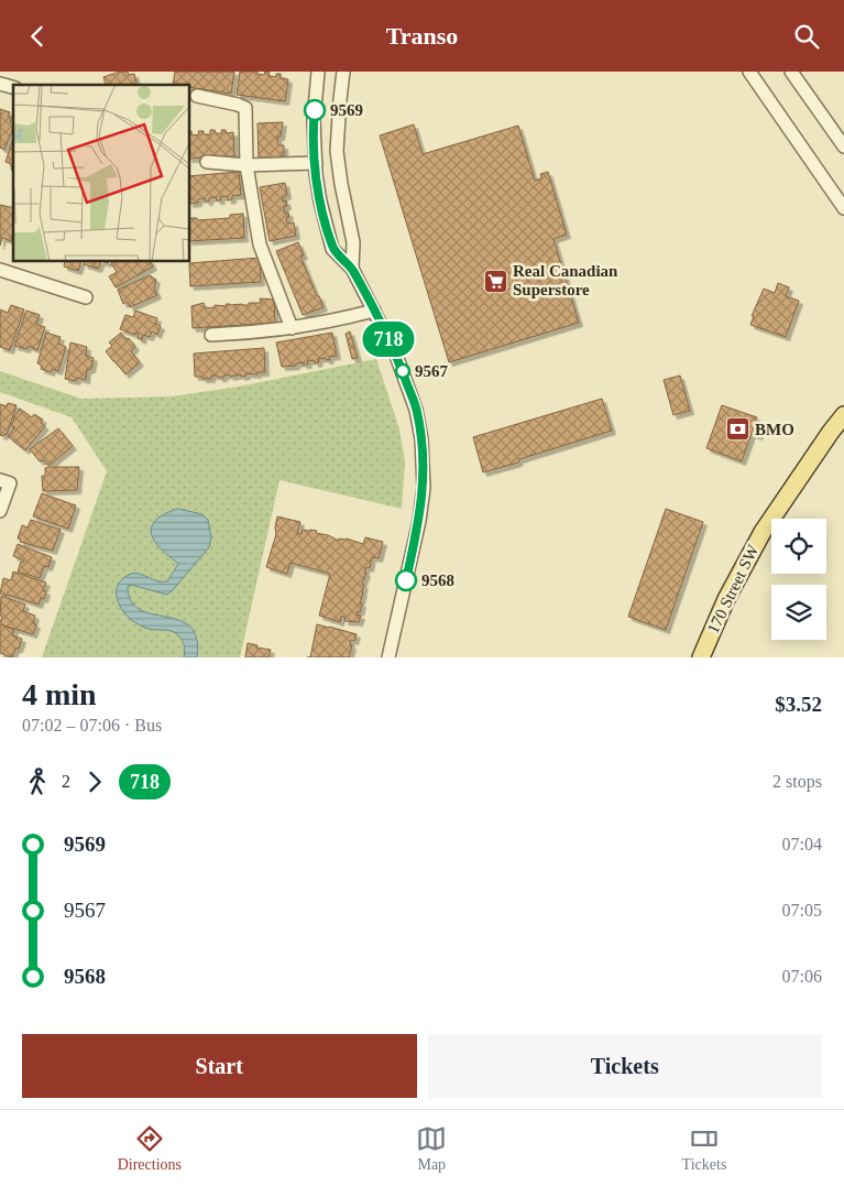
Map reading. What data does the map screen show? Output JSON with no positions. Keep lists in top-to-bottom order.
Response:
{
  "streets": {
    "main road": ["170 Street SW"]
  },
  "places": {
    "other": ["9569", "9567", "9568"],
    "supermarket": ["Real Canadian Superstore"],
    "bank": ["BMO"]
  },
  "lines": ["bus line 718"],
  "page": {
    "header": "Transo",
    "on_map": "718",
    "heading": ["4 min", "07:02 – 07:06 · Bus", "$3.52"],
    "legs": ["2", "718", "2 stops"],
    "list": [
      {
        "name": "9569",
        "value": "07:04"
      },
      {
        "name": "9567",
        "value": "07:05"
      },
      {
        "name": "9568",
        "value": "07:06"
      }
    ],
    "buttons": ["Start", "Tickets"],
    "tabs": ["Directions", "Map", "Tickets"]
  }
}
